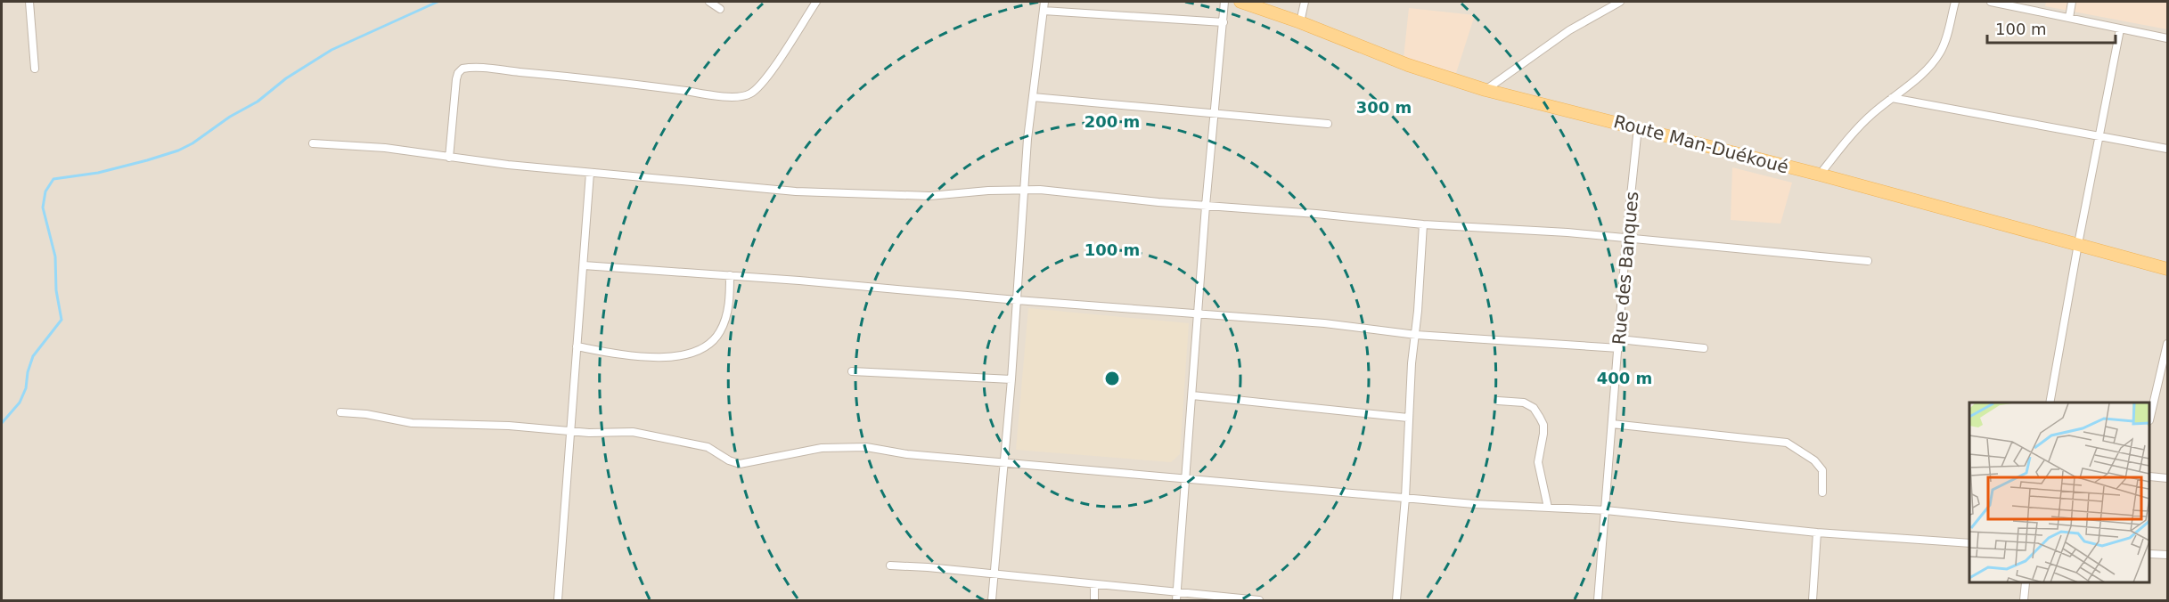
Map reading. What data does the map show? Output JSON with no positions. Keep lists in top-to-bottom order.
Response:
{
  "streets": {
    "main road": ["Route Man-Duékoué"],
    "street": ["Rue des Banques"]
  },
  "crossings": [
    ["Route Man-Duékoué", "Rue des Banques"]
  ],
  "scale_bar": "100 m",
  "rings": [
    "300 m",
    "200 m",
    "100 m",
    "400 m"
  ]
}
